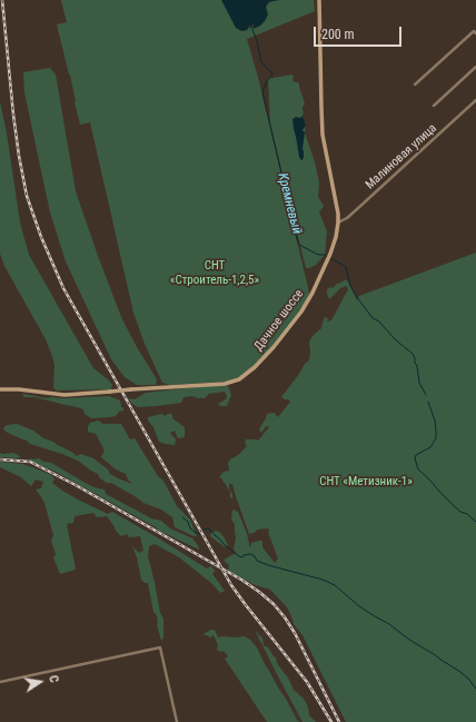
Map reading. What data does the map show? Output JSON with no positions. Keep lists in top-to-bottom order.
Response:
{
  "streets": {
    "main road": ["Дачное шоссе"],
    "street": ["Малиновая улица"]
  },
  "crossings": [
    ["Малиновая улица", "Дачное шоссе"]
  ],
  "water": ["Кремневый"],
  "parks": ["СНТ «Строитель-1,2,5»", "СНТ «Метизник-1»"],
  "scale_bar": "200 m",
  "north": "right"
}
